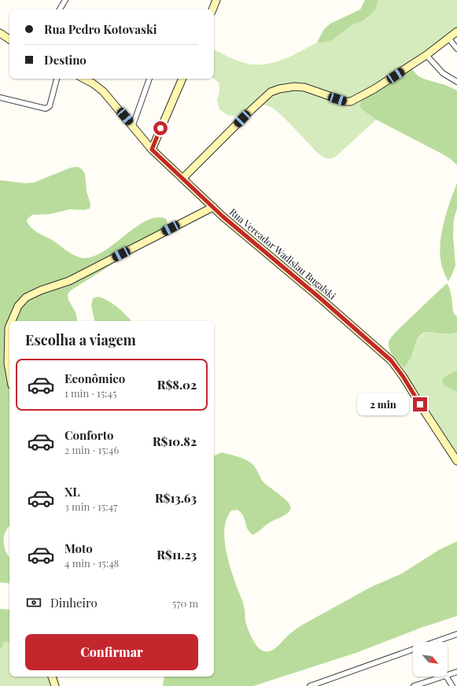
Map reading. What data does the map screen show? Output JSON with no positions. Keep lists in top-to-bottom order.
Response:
{
  "streets": {
    "street": ["Rua Vereador Wadislau Bugalski"]
  },
  "north": "bottom right",
  "page": {
    "banner": ["Rua Pedro Kotovaski", "Destino"],
    "heading": "Escolha a viagem",
    "list": [
      {
        "name": "Econômico",
        "note": "1 min · 15:45",
        "value": "R$8.02"
      },
      {
        "name": "Conforto",
        "note": "2 min · 15:46",
        "value": "R$10.82"
      },
      {
        "name": "XL",
        "note": "3 min · 15:47",
        "value": "R$13.63"
      },
      {
        "name": "Moto",
        "note": "4 min · 15:48",
        "value": "R$11.23"
      }
    ],
    "bubble": "2 min",
    "pay": ["Dinheiro", "570 m"],
    "buttons": "Confirmar"
  }
}
